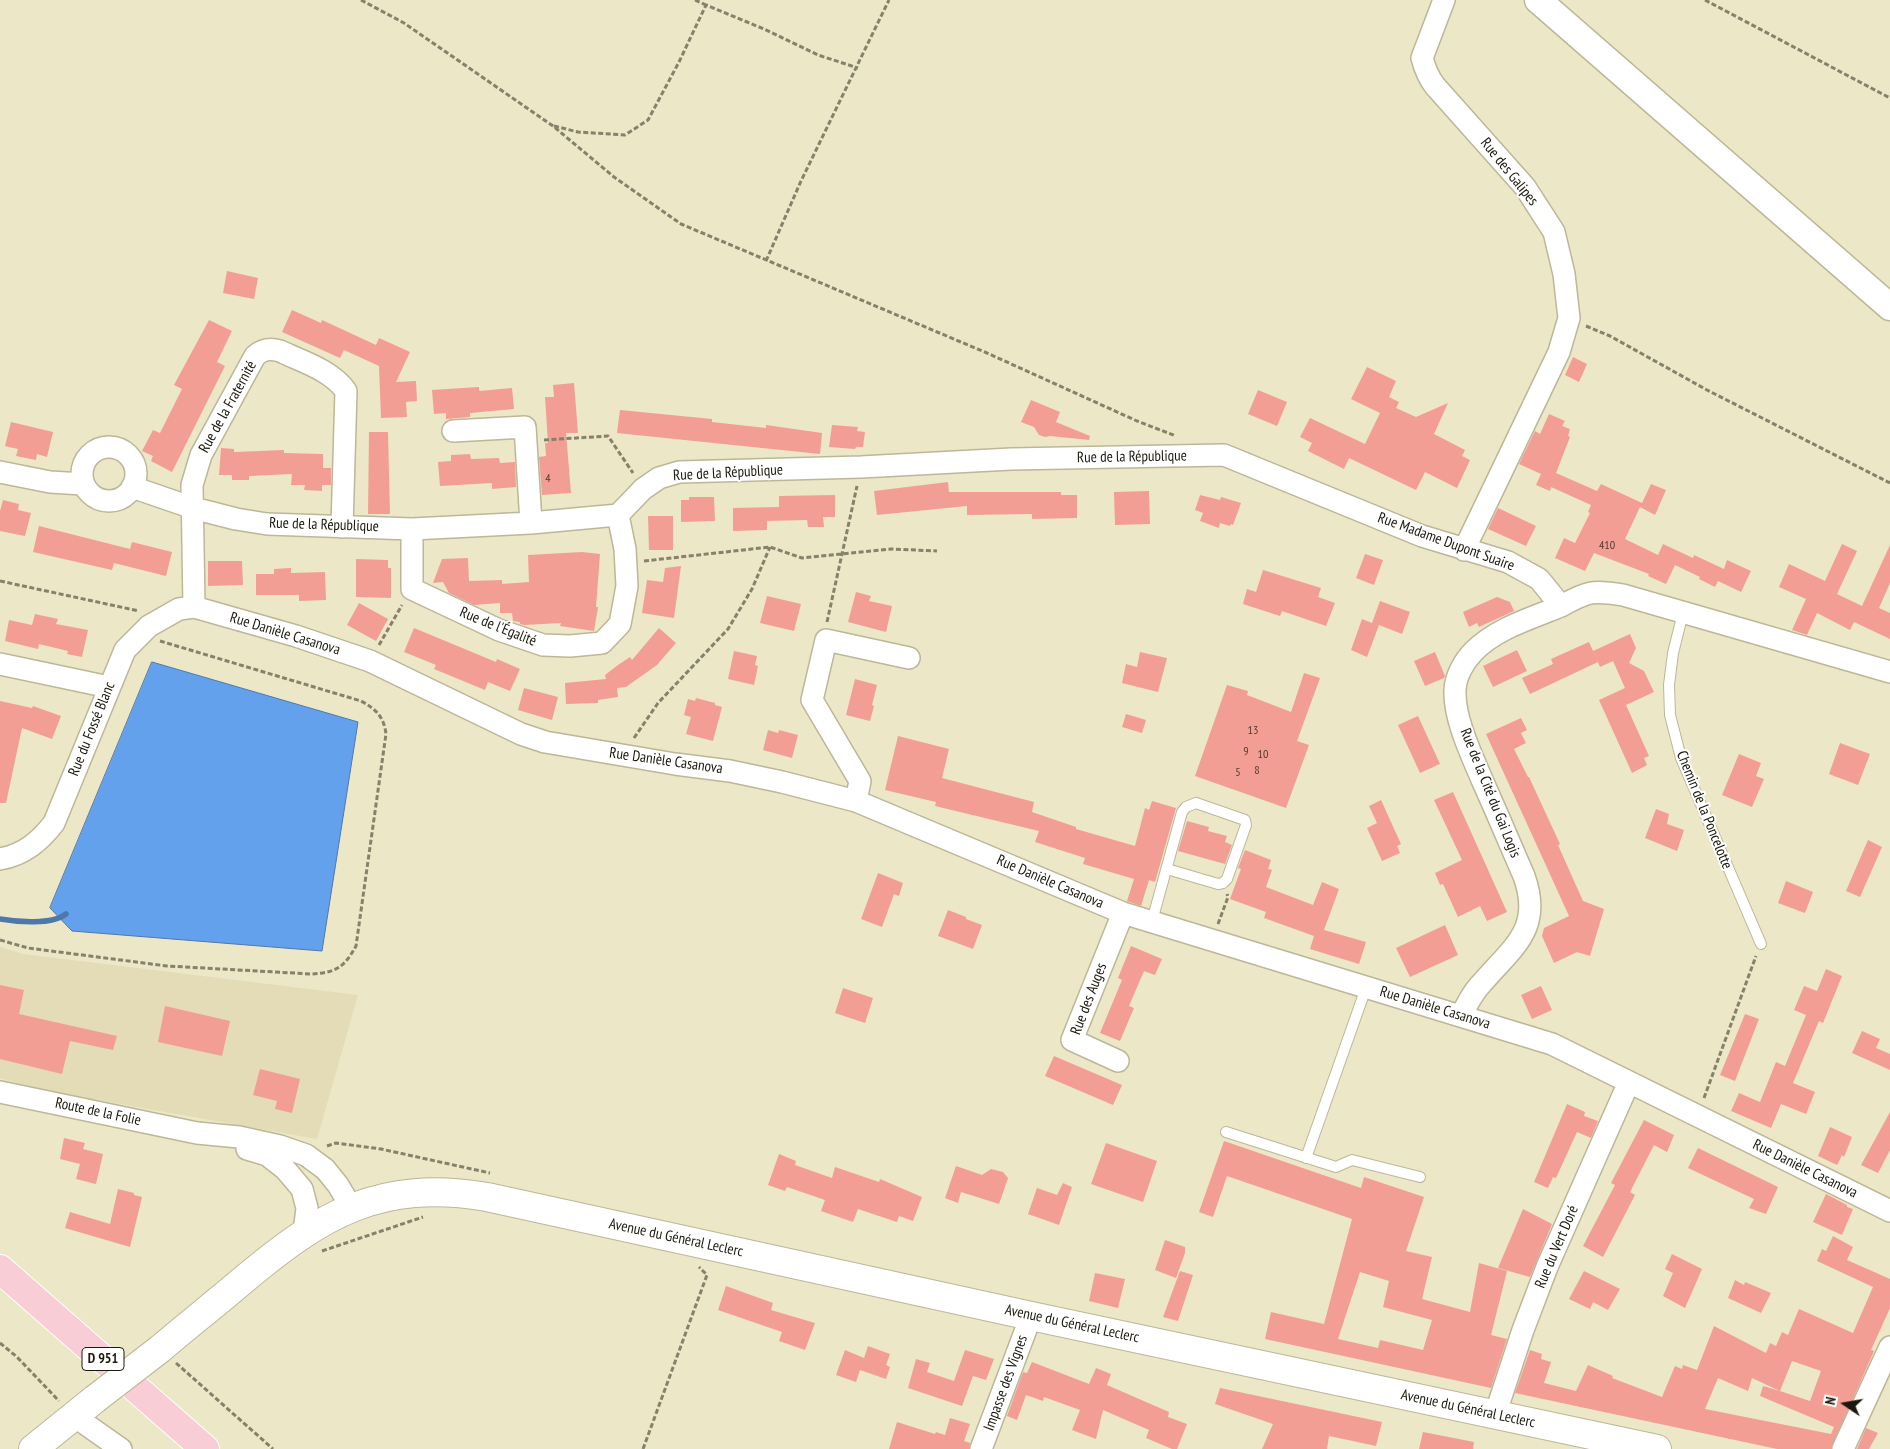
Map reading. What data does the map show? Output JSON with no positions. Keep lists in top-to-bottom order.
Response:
{
  "streets": {
    "main road": ["Avenue du Général Leclerc", "D 951"],
    "street": [
      "Rue des Galipes",
      "Rue de la Fraternité",
      "Rue de la République",
      "Rue Madame Dupont Suaire",
      "Rue de l'Égalité",
      "Rue Danièle Casanova",
      "Rue du Fossé Blanc",
      "Rue de la Cité du Gai Logis",
      "Rue des Auges",
      "Route de la Folie",
      "Rue du Vert Doré",
      "Impasse des Vignes"
    ],
    "lane": ["Chemin de la Poncelotte"]
  },
  "crossings": [
    ["Rue des Galipes", "Rue Madame Dupont Suaire"],
    ["Rue de la Fraternité", "Rue de la République"],
    ["Rue de la Fraternité", "Rue Danièle Casanova"],
    ["Rue de la Fraternité", "Rue du Fossé Blanc"],
    ["Rue de la République", "Rue Madame Dupont Suaire"],
    ["Rue de la République", "Rue de l'Égalité"],
    ["Rue Madame Dupont Suaire", "Rue de la Cité du Gai Logis"],
    ["Rue Danièle Casanova", "Rue du Fossé Blanc"],
    ["Rue Danièle Casanova", "Rue de la Cité du Gai Logis"],
    ["Rue Danièle Casanova", "Rue des Auges"],
    ["Rue Danièle Casanova", "Rue du Vert Doré"],
    ["Route de la Folie", "Avenue du Général Leclerc"],
    ["Avenue du Général Leclerc", "Rue du Vert Doré"],
    ["Avenue du Général Leclerc", "Impasse des Vignes"]
  ],
  "house_numbers": [
    "4",
    "410",
    "13",
    "9",
    "10",
    "8",
    "5"
  ],
  "north": "left"
}
